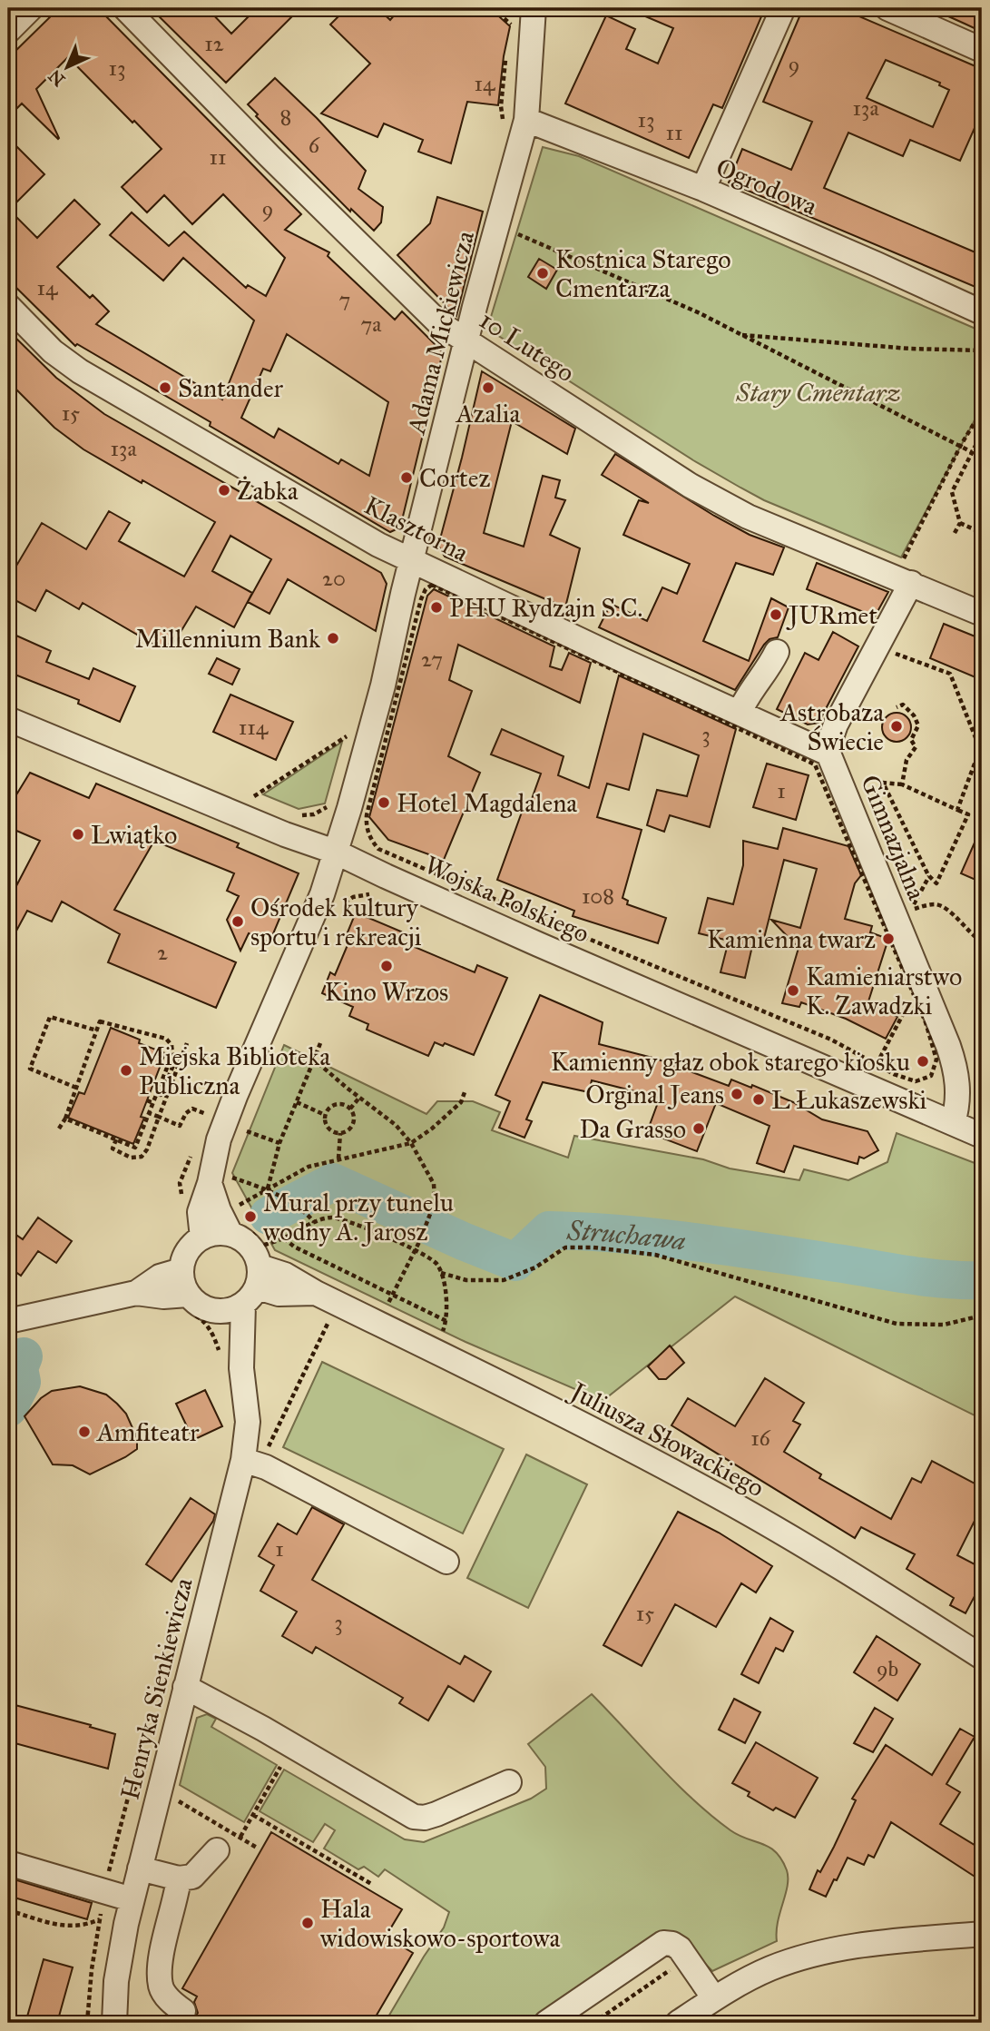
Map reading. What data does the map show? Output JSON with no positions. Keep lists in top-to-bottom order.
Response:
{
  "streets": {
    "street": [
      "Ogrodowa",
      "Adama Mickiewicza",
      "10 Lutego",
      "Klasztorna",
      "Gimnazjalna",
      "Wojska Polskiego",
      "Juliusza Słowackiego",
      "Henryka Sienkiewicza"
    ]
  },
  "crossings": [
    ["Ogrodowa", "Adama Mickiewicza"],
    ["Adama Mickiewicza", "10 Lutego"],
    ["Adama Mickiewicza", "Klasztorna"],
    ["Adama Mickiewicza", "Wojska Polskiego"],
    ["Klasztorna", "Gimnazjalna"],
    ["Gimnazjalna", "Wojska Polskiego"],
    ["Juliusza Słowackiego", "Henryka Sienkiewicza"]
  ],
  "water": ["Struchawa"],
  "parks": ["Stary Cmentarz"],
  "places": [
    "Kostnica Starego Cmentarza",
    "Santander",
    "Azalia",
    "Cortez",
    "Żabka",
    "PHU Rydzajn S.C.",
    "JURmet",
    "Millennium Bank",
    "Astrobaza Świecie",
    "Hotel Magdalena",
    "Lwiątko",
    "Ośrodek kultury sportu i rekreacji",
    "Kamienna twarz",
    "Kino Wrzos",
    "Kamieniarstwo K. Zawadzki",
    "Kamienny głaz obok starego kiosku",
    "Miejska Biblioteka Publiczna",
    "Orginal Jeans",
    "L Łukaszewski",
    "Da Grasso",
    "Mural przy tunelu wodny A. Jarosz",
    "Amfiteatr",
    "Hala widowiskowo-sportowa"
  ],
  "house_numbers": [
    "12",
    "9",
    "13",
    "14",
    "13a",
    "8",
    "13",
    "11",
    "6",
    "11",
    "9",
    "14",
    "7",
    "7a",
    "15",
    "13a",
    "20",
    "27",
    "114",
    "3",
    "1",
    "108",
    "2",
    "16",
    "1",
    "15",
    "3",
    "9b"
  ],
  "north": "bottom left"
}
